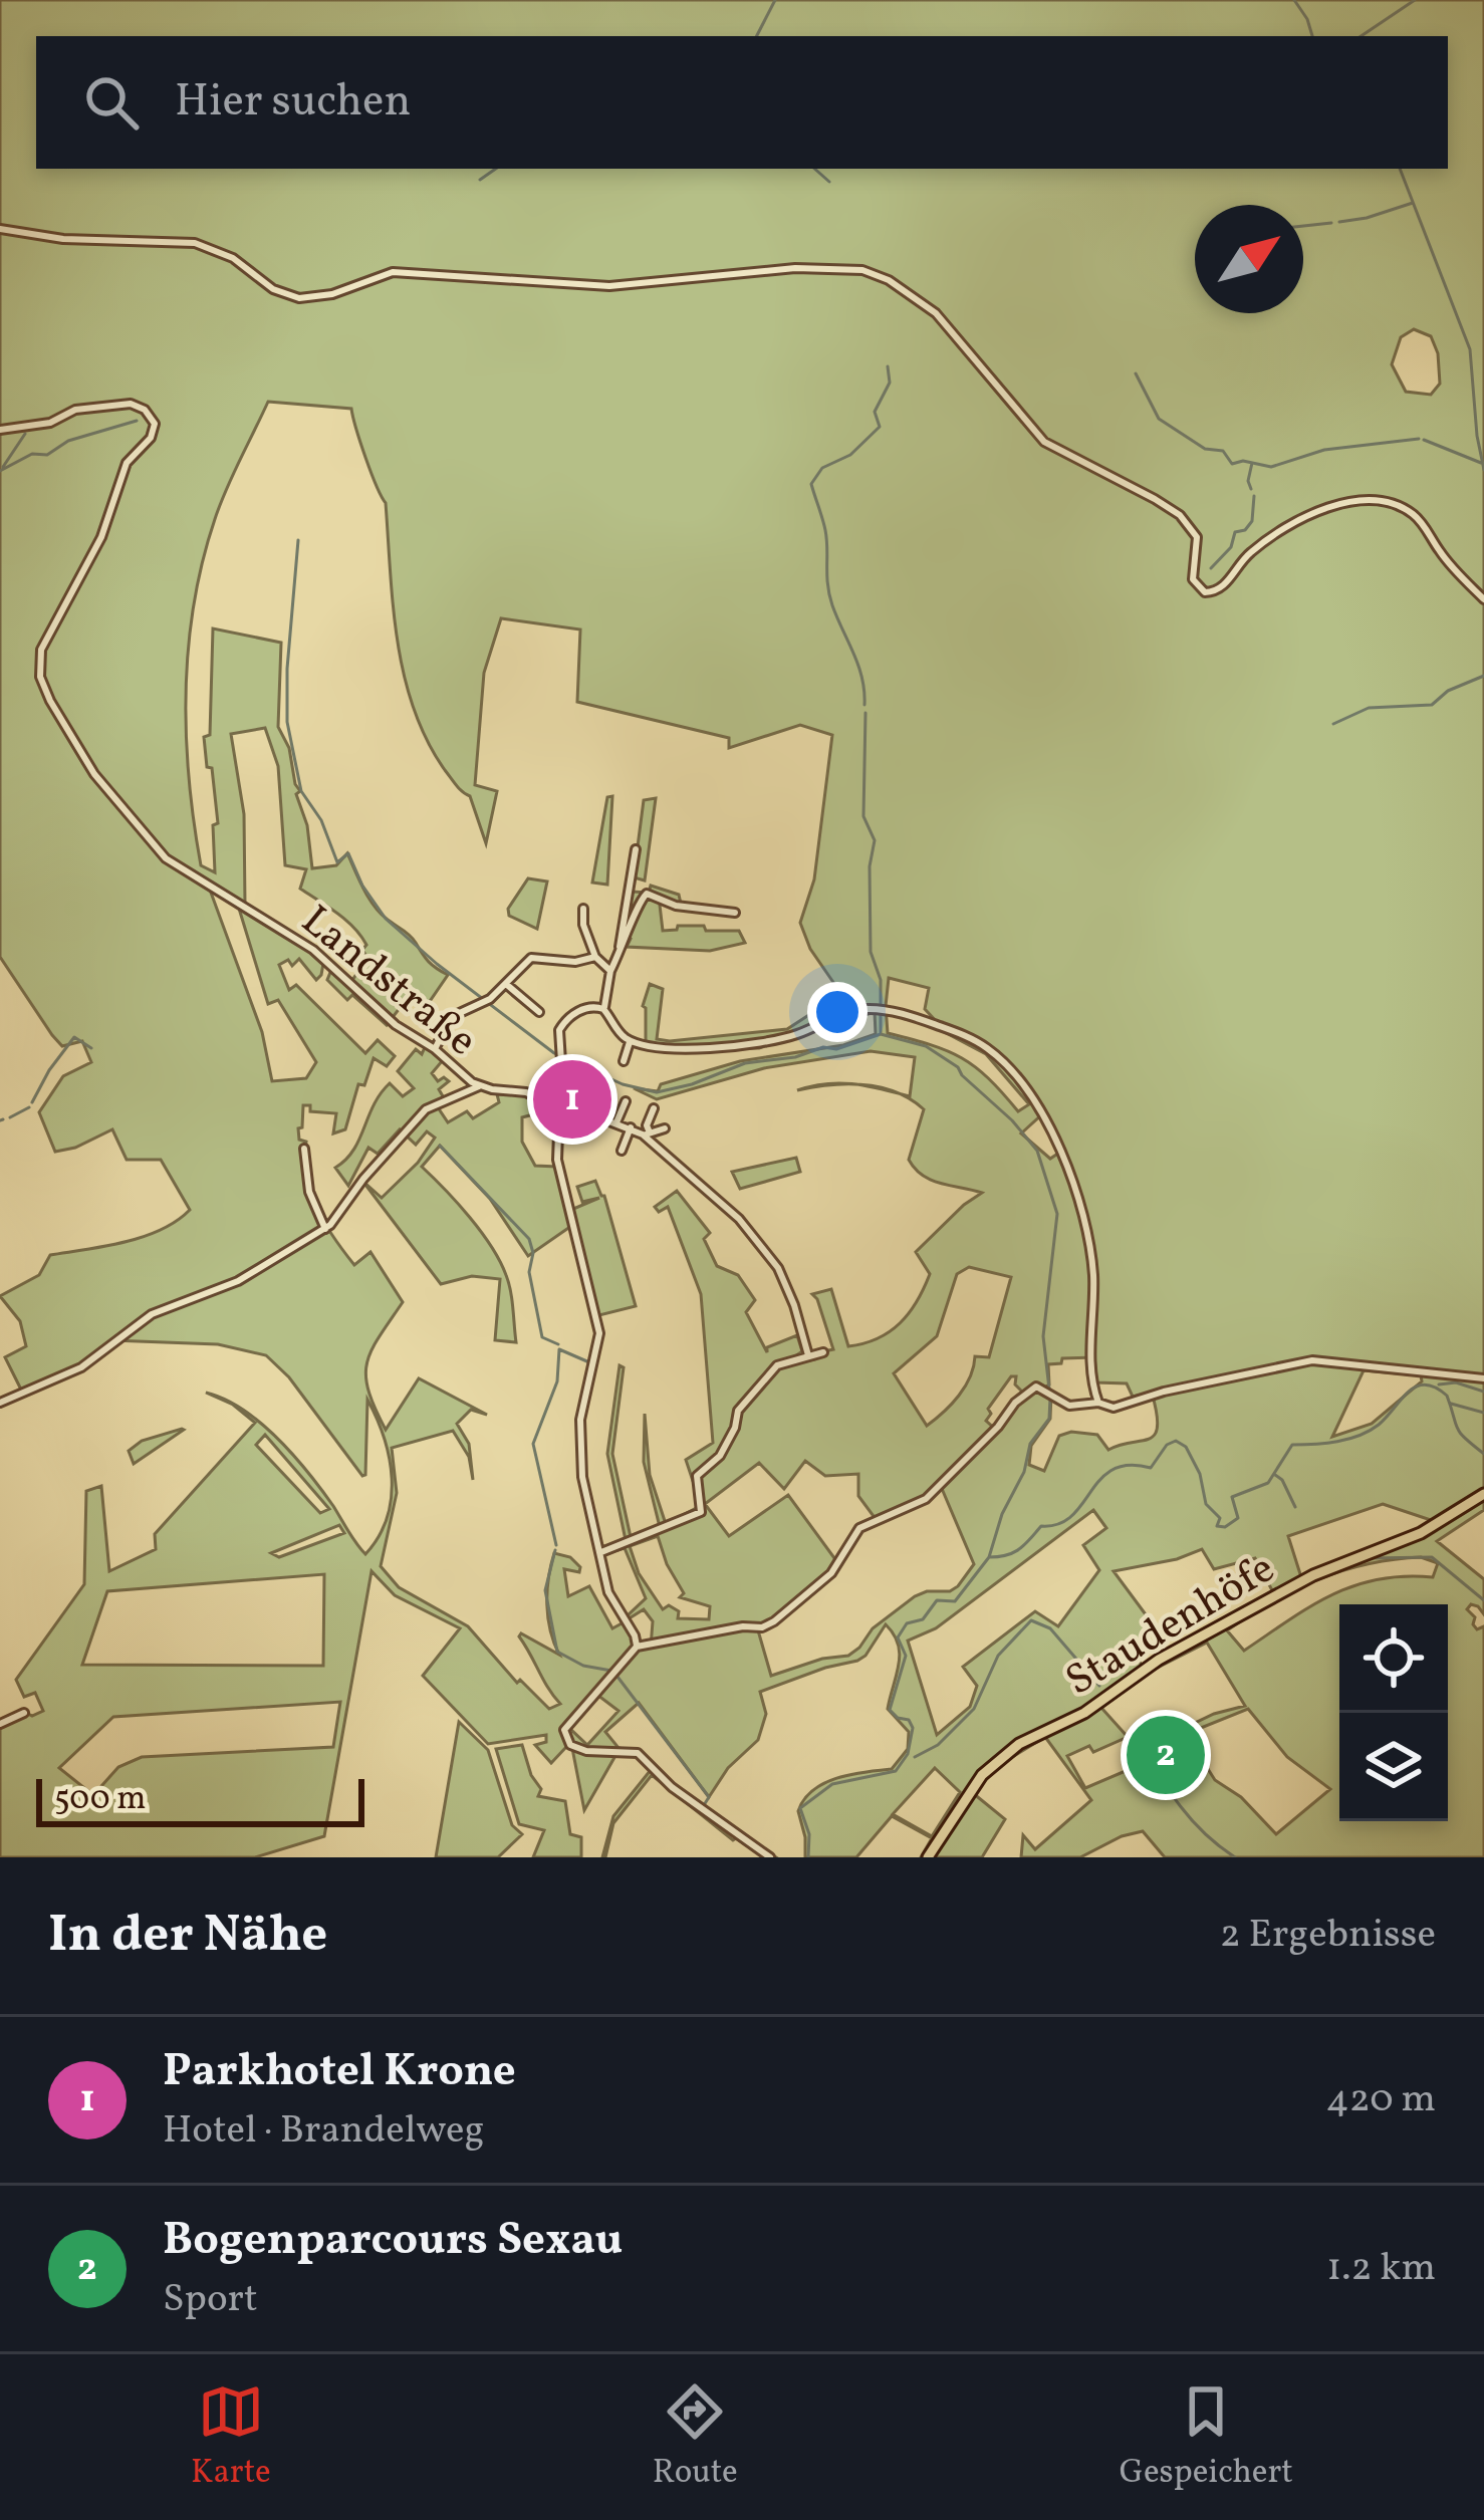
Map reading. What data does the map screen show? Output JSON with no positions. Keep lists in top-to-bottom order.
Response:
{
  "streets": {
    "main road": ["Staudenhöfe"],
    "street": ["Landstraße"]
  },
  "scale_bar": "500 m",
  "north": "top right",
  "page": {
    "search": "Hier suchen",
    "pins": ["1", "2"],
    "scale": "500 m",
    "heading": ["In der Nähe", "2 Ergebnisse"],
    "list": [
      {
        "mark": "1",
        "name": "Parkhotel Krone",
        "note": "Hotel · Brandelweg",
        "value": "420 m"
      },
      {
        "mark": "2",
        "name": "Bogenparcours Sexau",
        "note": "Sport",
        "value": "1.2 km"
      }
    ],
    "nav": ["Karte", "Route", "Gespeichert"]
  }
}
